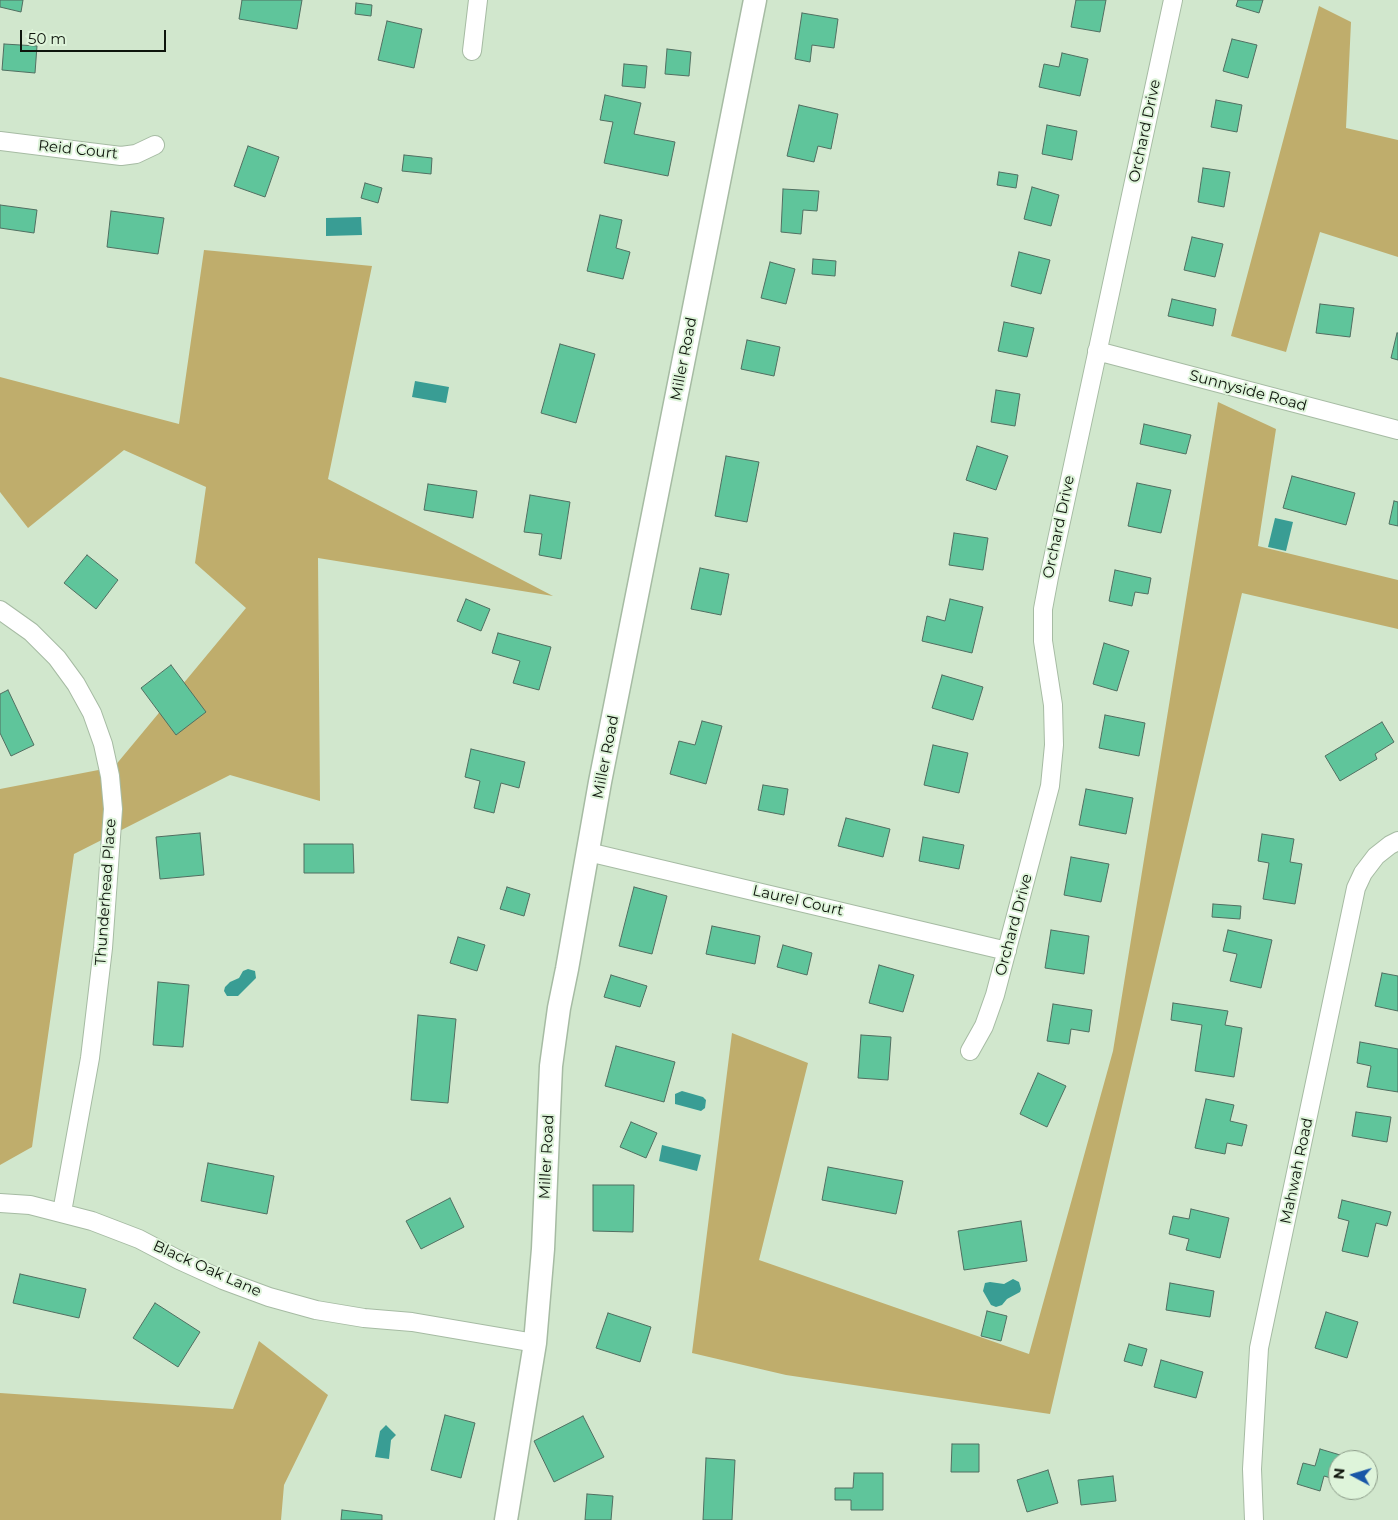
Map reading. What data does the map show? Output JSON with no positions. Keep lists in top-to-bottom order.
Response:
{
  "streets": {
    "street": [
      "Orchard Drive",
      "Reid Court",
      "Miller Road",
      "Sunnyside Road",
      "Thunderhead Place",
      "Laurel Court",
      "Mahwah Road",
      "Black Oak Lane"
    ]
  },
  "crossings": [
    ["Orchard Drive", "Sunnyside Road"],
    ["Orchard Drive", "Laurel Court"],
    ["Miller Road", "Laurel Court"],
    ["Miller Road", "Black Oak Lane"],
    ["Thunderhead Place", "Black Oak Lane"]
  ],
  "scale_bar": "50 m",
  "north": "left"
}
